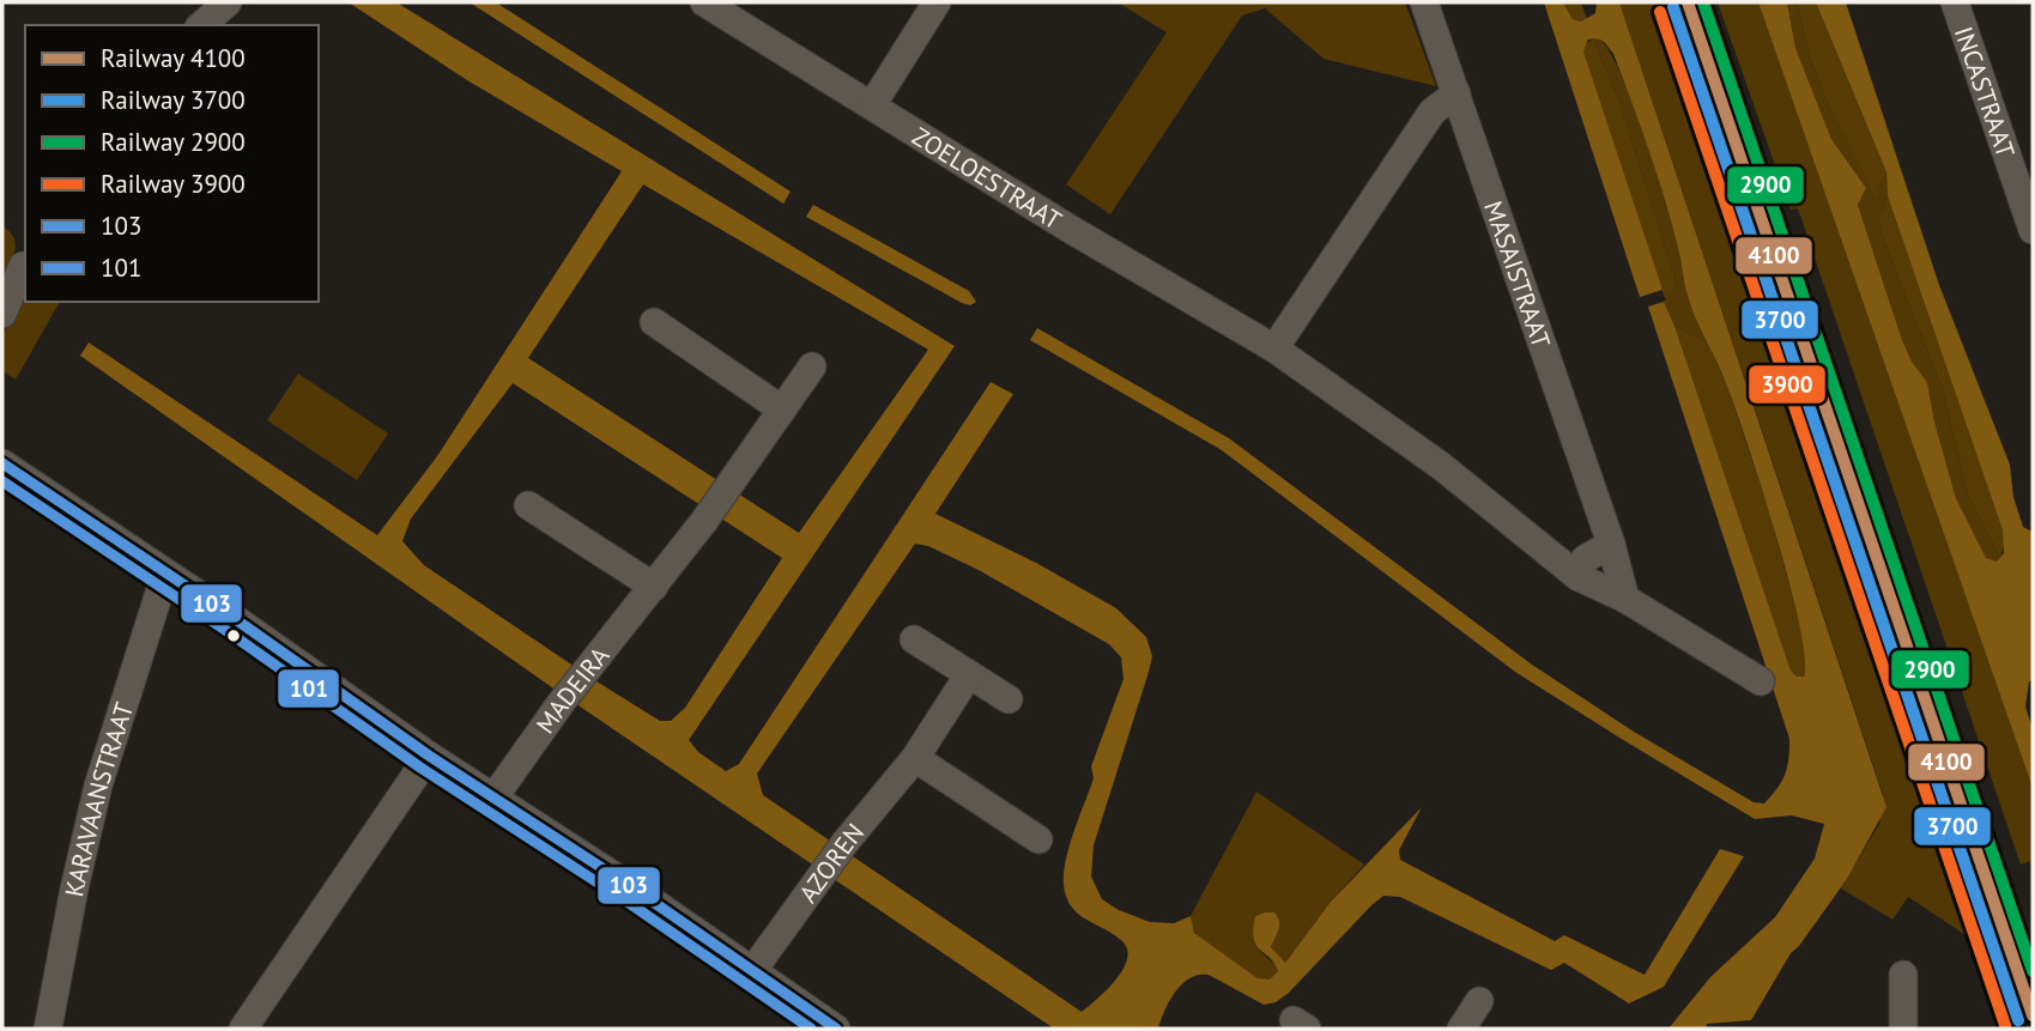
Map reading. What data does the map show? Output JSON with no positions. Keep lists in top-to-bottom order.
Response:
{
  "streets": {
    "street": [
      "INCASTRAAT",
      "ZOELOESTRAAT",
      "MASAISTRAAT",
      "MADEIRA",
      "KARAVAANSTRAAT",
      "AZOREN"
    ]
  },
  "crossings": [
    ["ZOELOESTRAAT", "MASAISTRAAT"]
  ],
  "lines": [
    "rail line 4100",
    "rail line 2900",
    "rail line 3700",
    "rail line 3900",
    "transit line 103",
    "transit line 101"
  ],
  "legend": [
    "Railway 4100",
    "Railway 3700",
    "Railway 2900",
    "Railway 3900",
    "103",
    "101"
  ]
}
